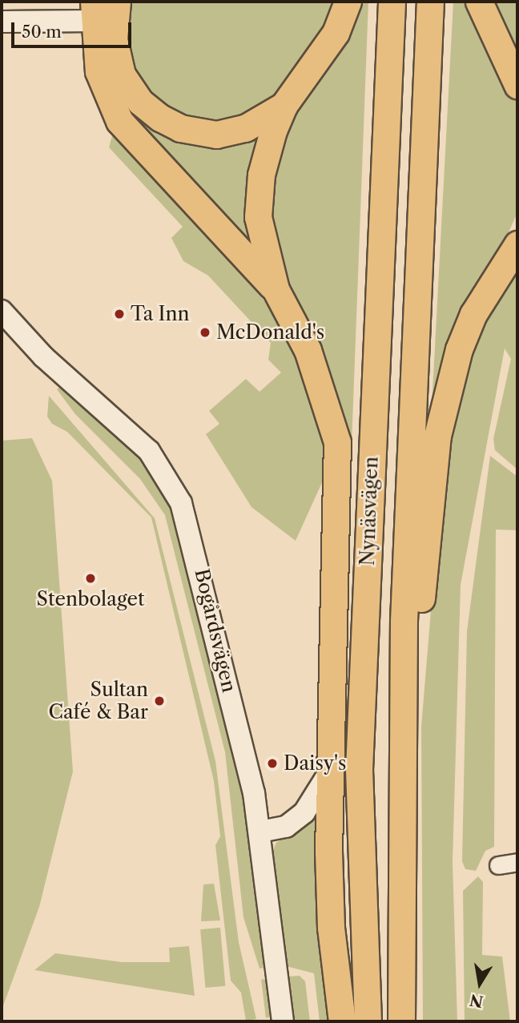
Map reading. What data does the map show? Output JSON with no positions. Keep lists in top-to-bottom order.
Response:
{
  "streets": {
    "highway": ["Nynäsvägen"],
    "street": ["Bogårdsvägen"]
  },
  "places": [
    "Ta Inn",
    "McDonald's",
    "Stenbolaget",
    "Sultan Café & Bar",
    "Daisy's"
  ],
  "scale_bar": "50 m",
  "north": "bottom"
}
